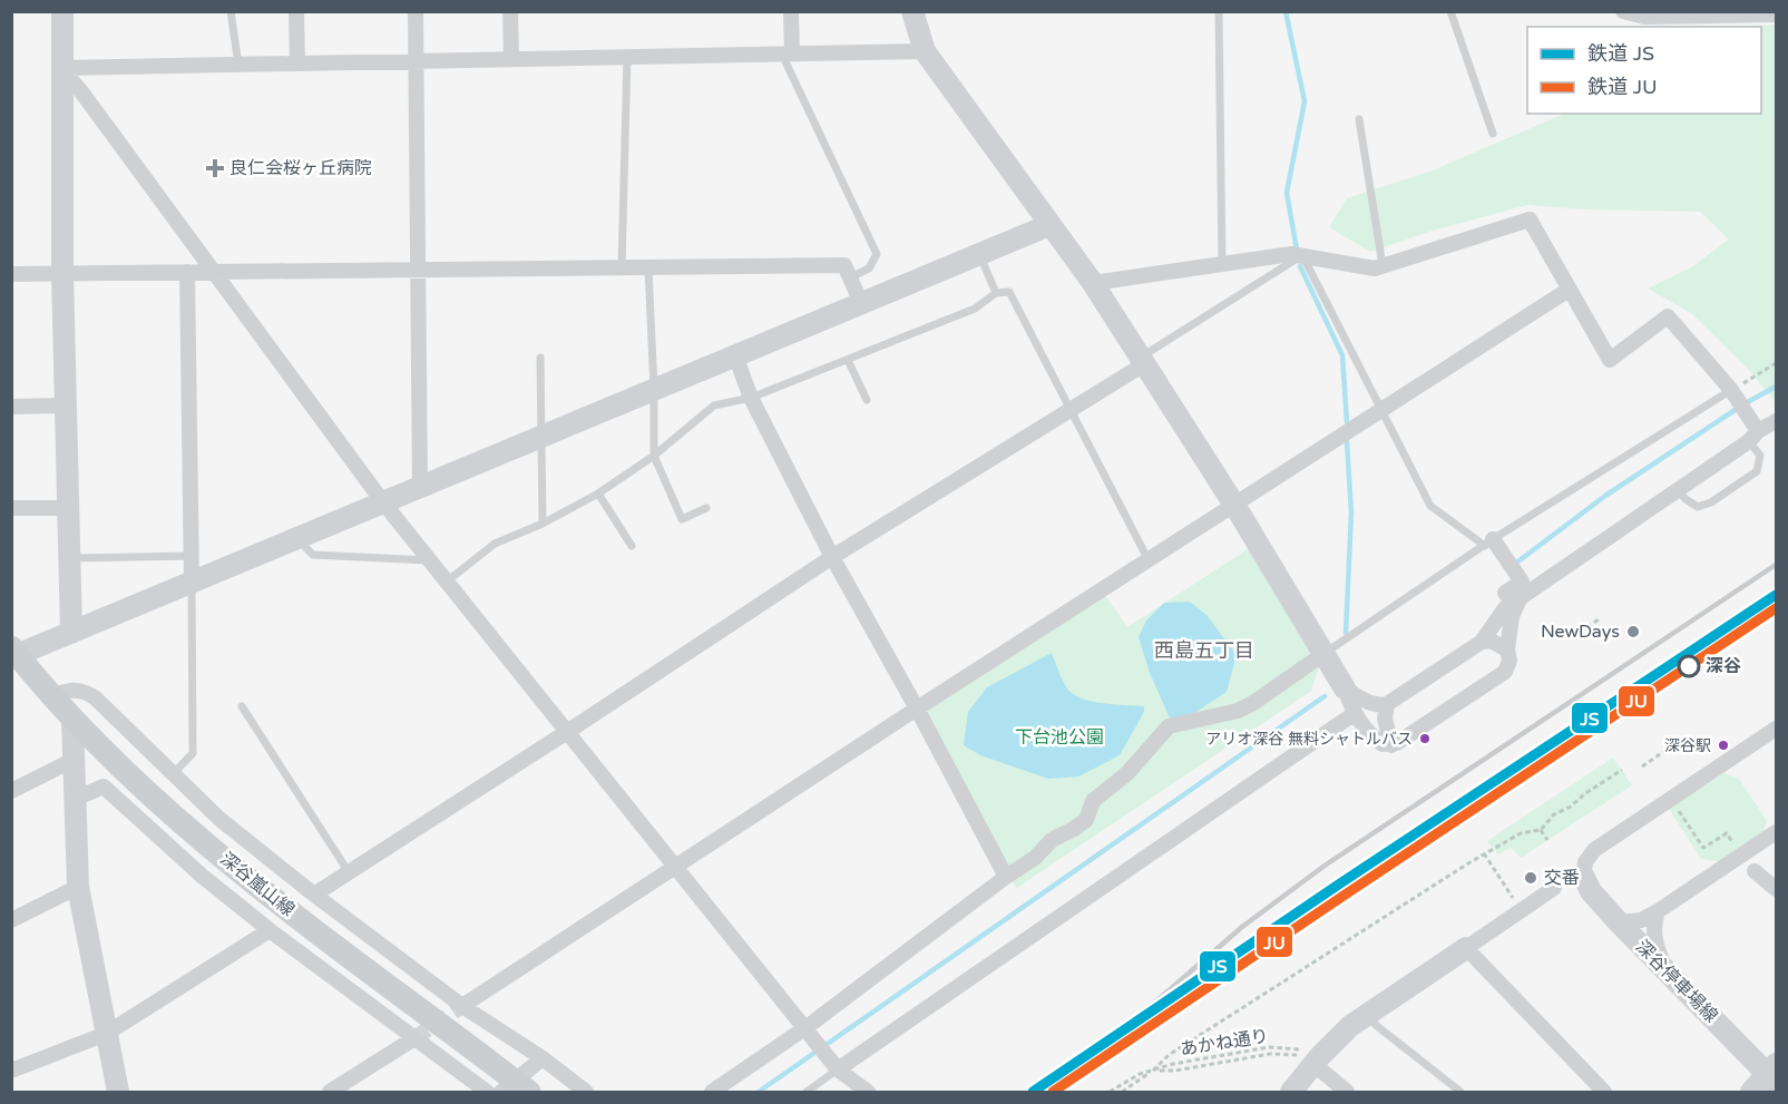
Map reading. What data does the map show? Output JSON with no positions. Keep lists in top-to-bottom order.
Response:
{
  "streets": {
    "main road": ["深谷嵐山線"],
    "street": ["深谷停車場線"],
    "path": ["あかね通り"]
  },
  "districts": ["西島五丁目"],
  "parks": ["下台池公園"],
  "places": {
    "health": ["良仁会桜ヶ丘病院"],
    "other": [
      "NewDays",
      "深谷",
      "アリオ深谷 無料シャトルバス",
      "深谷駅",
      "交番"
    ]
  },
  "lines": ["rail line JS", "rail line JU"],
  "legend": ["鉄道 JS", "鉄道 JU"]
}
